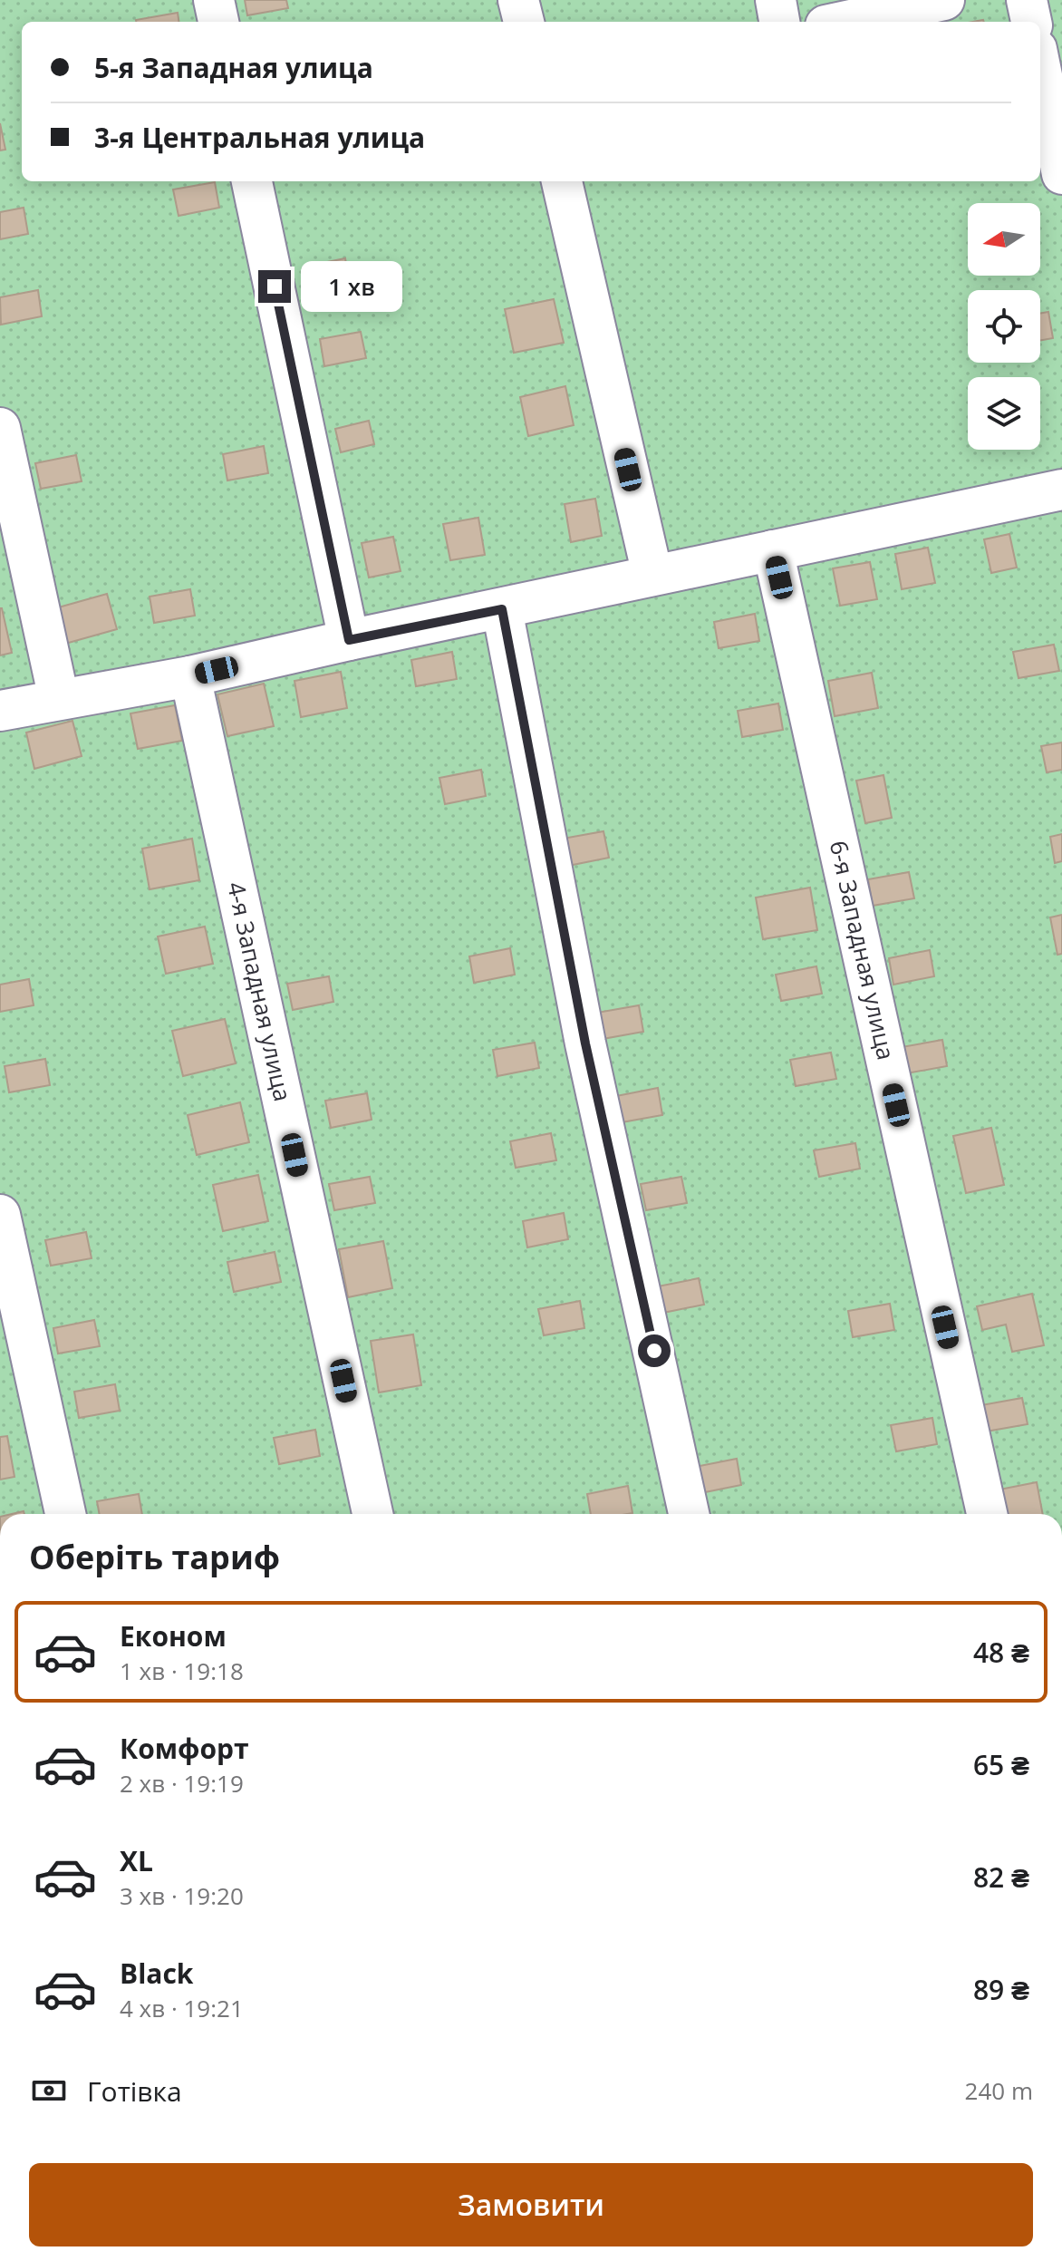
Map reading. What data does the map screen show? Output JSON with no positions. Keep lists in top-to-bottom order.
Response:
{
  "streets": {
    "street": ["6-я Западная улица", "4-я Западная улица"]
  },
  "north": "left",
  "page": {
    "banner": ["5-я Западная улица", "3-я Центральная улица"],
    "bubble": "1 хв",
    "heading": "Оберіть тариф",
    "list": [
      {
        "name": "Економ",
        "note": "1 хв · 19:18",
        "value": "48 ₴"
      },
      {
        "name": "Комфорт",
        "note": "2 хв · 19:19",
        "value": "65 ₴"
      },
      {
        "name": "XL",
        "note": "3 хв · 19:20",
        "value": "82 ₴"
      },
      {
        "name": "Black",
        "note": "4 хв · 19:21",
        "value": "89 ₴"
      }
    ],
    "pay": ["Готівка", "240 m"],
    "buttons": "Замовити"
  }
}
